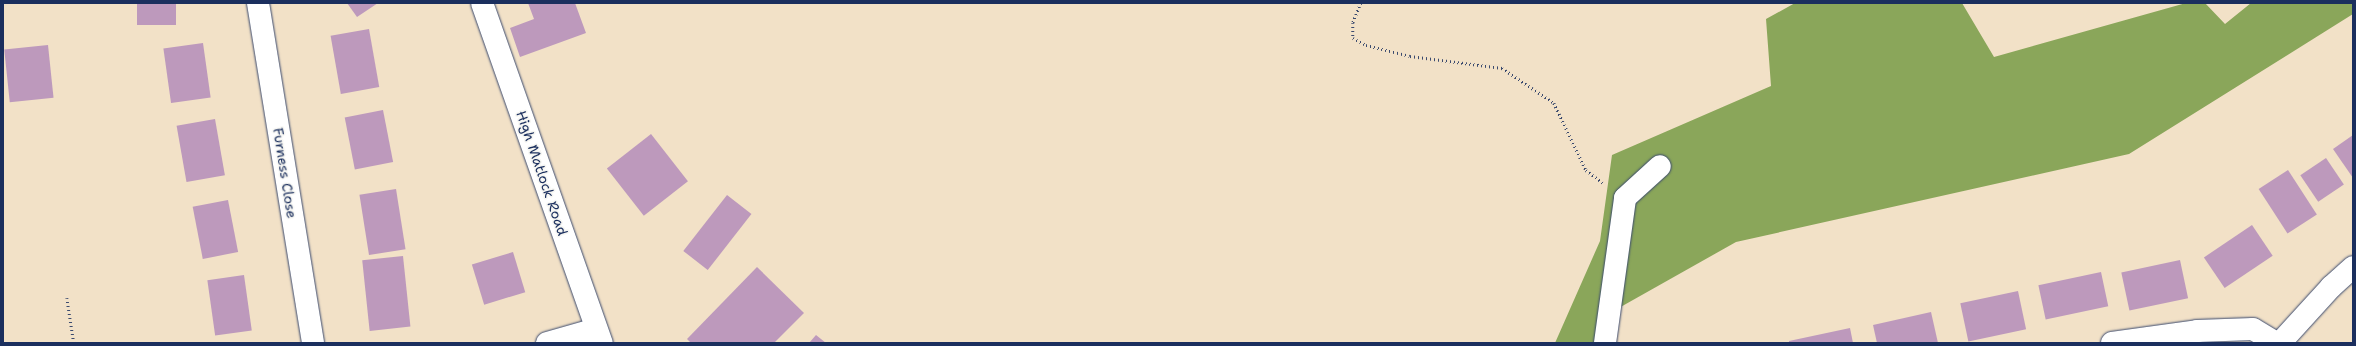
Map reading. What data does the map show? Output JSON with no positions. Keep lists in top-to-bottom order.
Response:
{
  "streets": {
    "street": ["Furness Close", "High Matlock Road"]
  }
}
